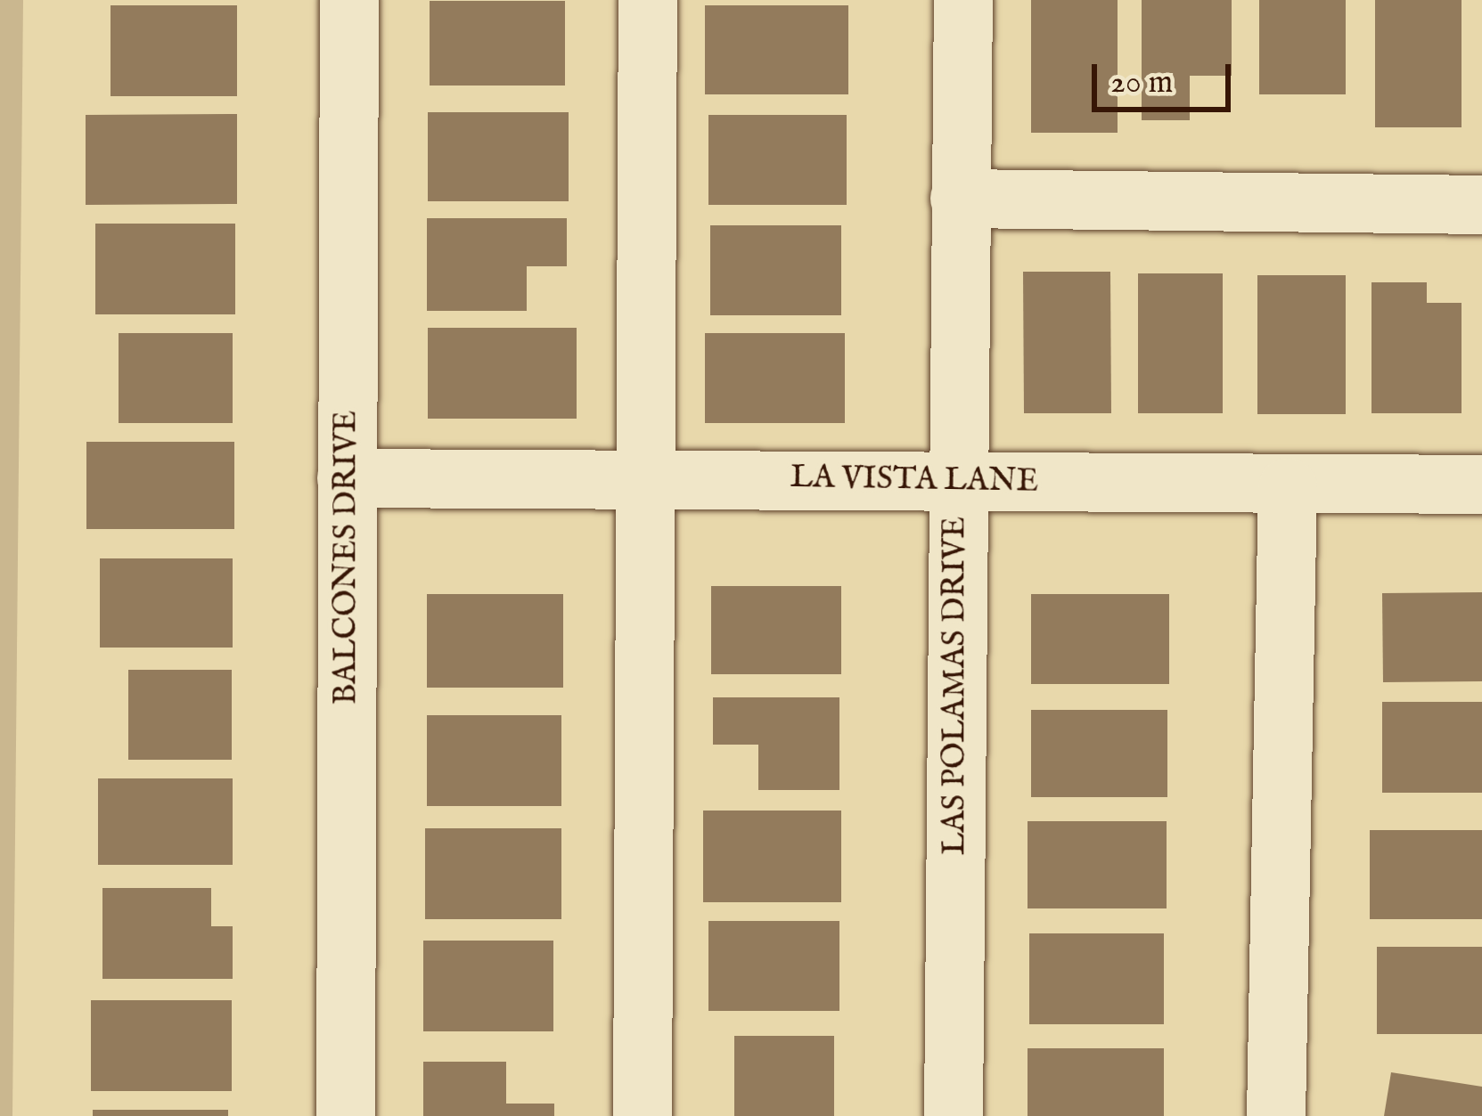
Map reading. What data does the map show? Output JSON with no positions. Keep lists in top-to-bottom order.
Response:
{
  "streets": {
    "street": ["LA VISTA LANE", "BALCONES DRIVE", "LAS POLAMAS DRIVE"]
  },
  "crossings": [
    ["LA VISTA LANE", "BALCONES DRIVE"],
    ["LA VISTA LANE", "LAS POLAMAS DRIVE"]
  ],
  "scale_bar": "20 m"
}
